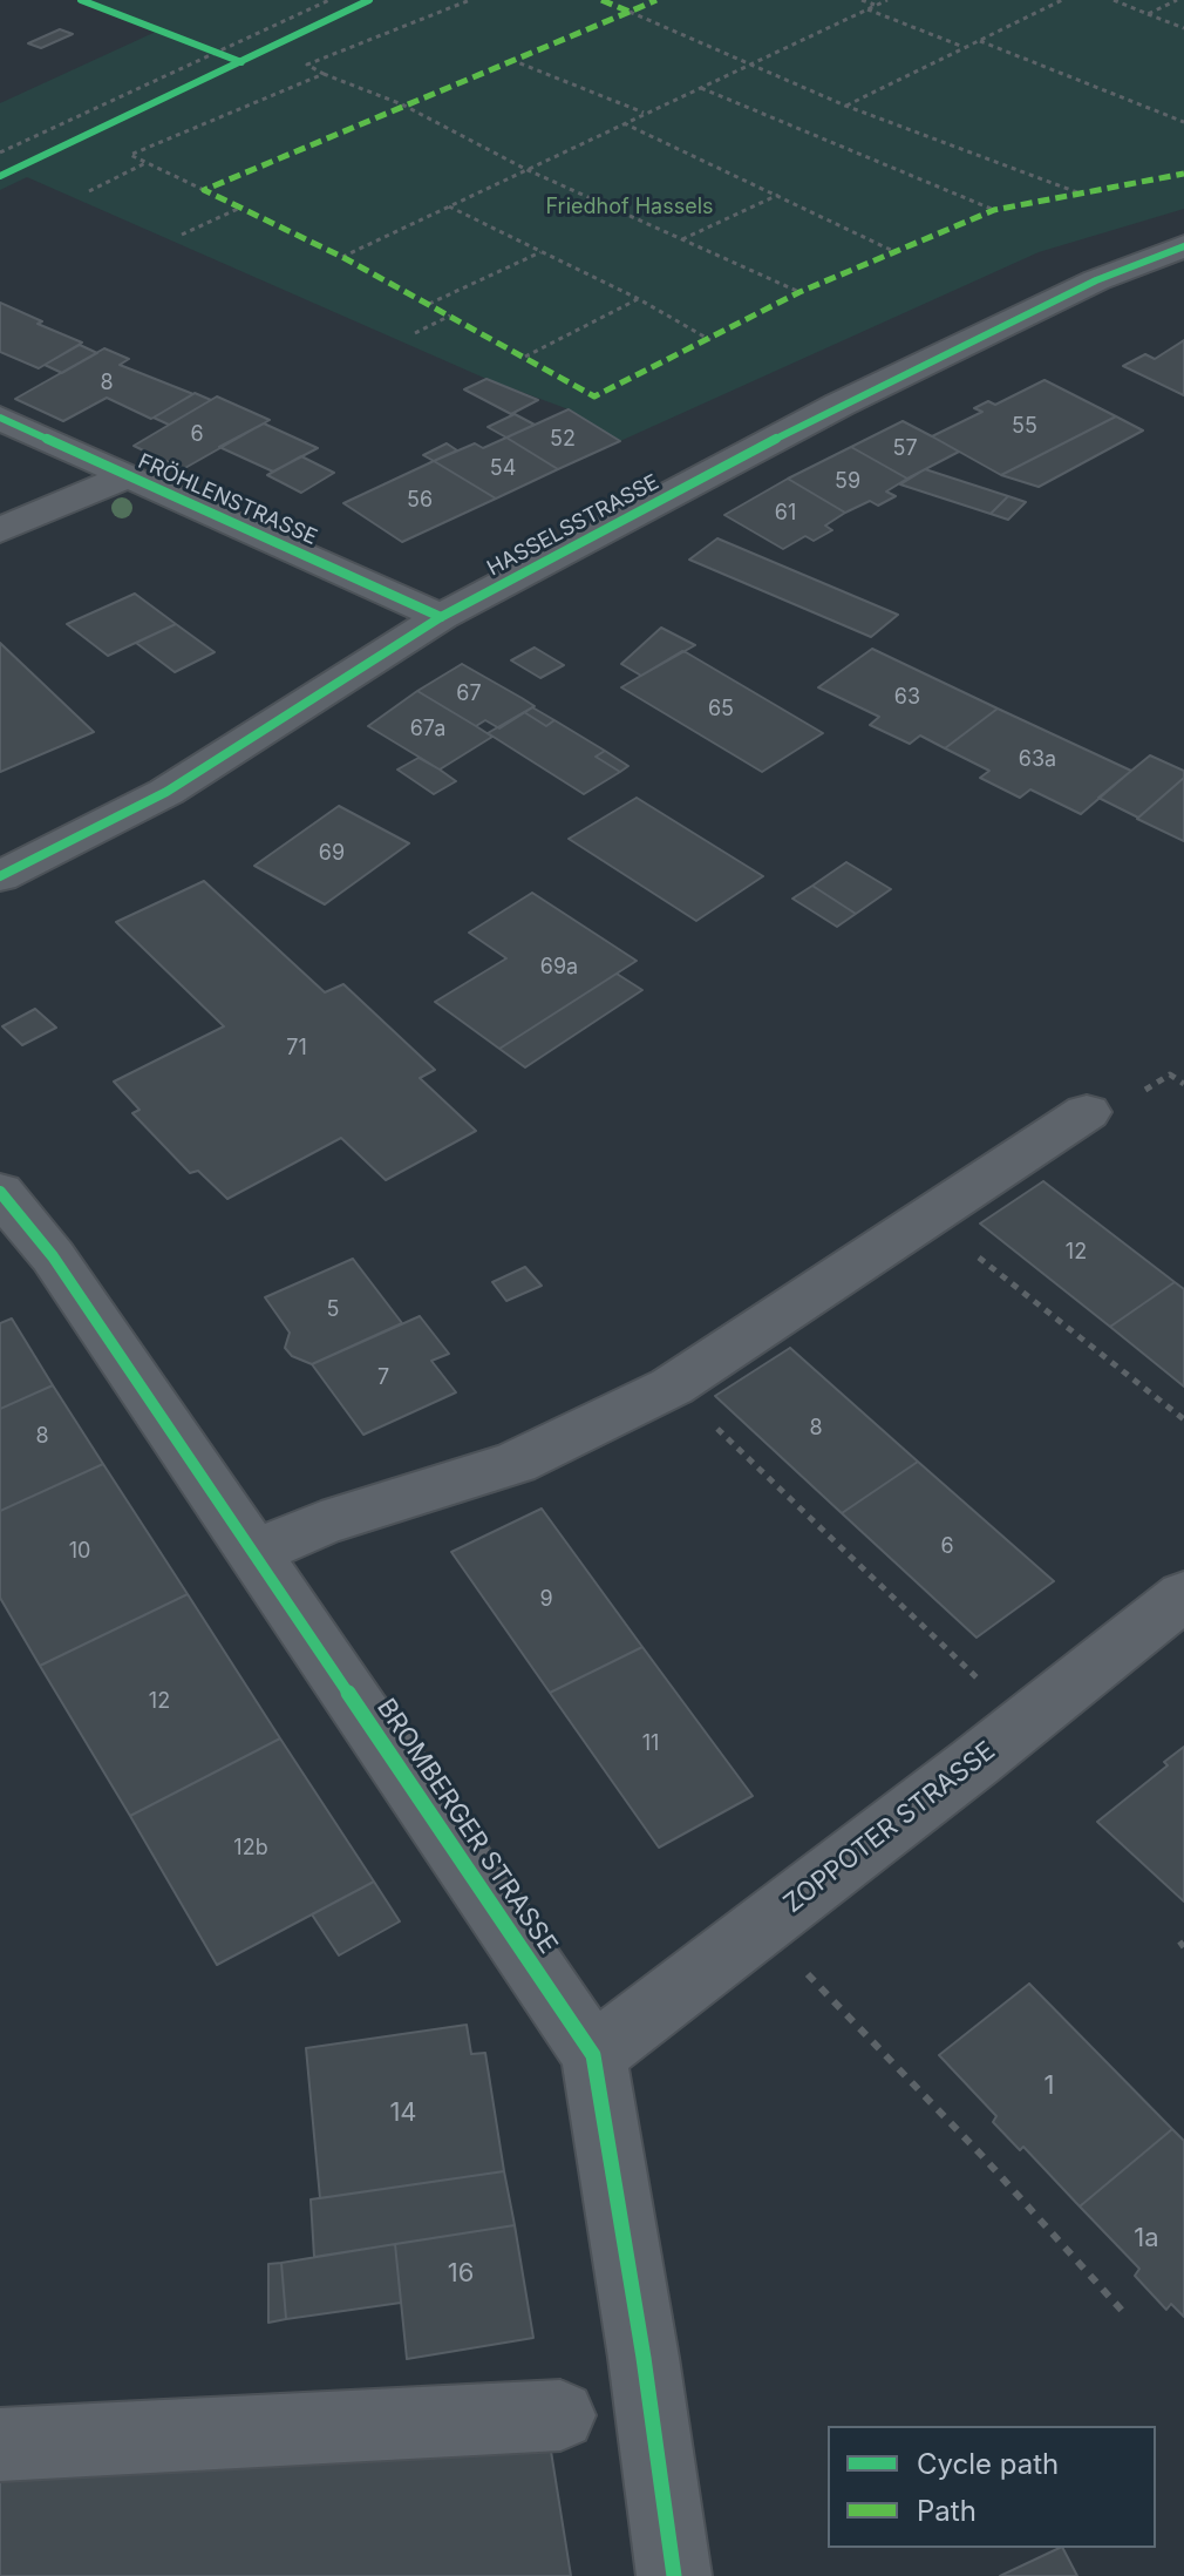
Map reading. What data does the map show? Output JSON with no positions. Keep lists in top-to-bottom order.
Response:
{
  "streets": {
    "street": [
      "FRÖHLENSTRASSE",
      "HASSELSSTRASSE",
      "BROMBERGER STRASSE",
      "ZOPPOTER STRASSE"
    ]
  },
  "crossings": [
    ["FRÖHLENSTRASSE", "HASSELSSTRASSE"],
    ["BROMBERGER STRASSE", "ZOPPOTER STRASSE"]
  ],
  "parks": ["Friedhof Hassels"],
  "house_numbers": [
    "8",
    "55",
    "6",
    "52",
    "57",
    "54",
    "59",
    "56",
    "61",
    "67",
    "63",
    "65",
    "67a",
    "63a",
    "69",
    "69a",
    "71",
    "12",
    "5",
    "7",
    "8",
    "8",
    "6",
    "10",
    "9",
    "12",
    "11",
    "12b",
    "1",
    "14",
    "1a",
    "16"
  ],
  "legend": ["Cycle path", "Path"]
}
